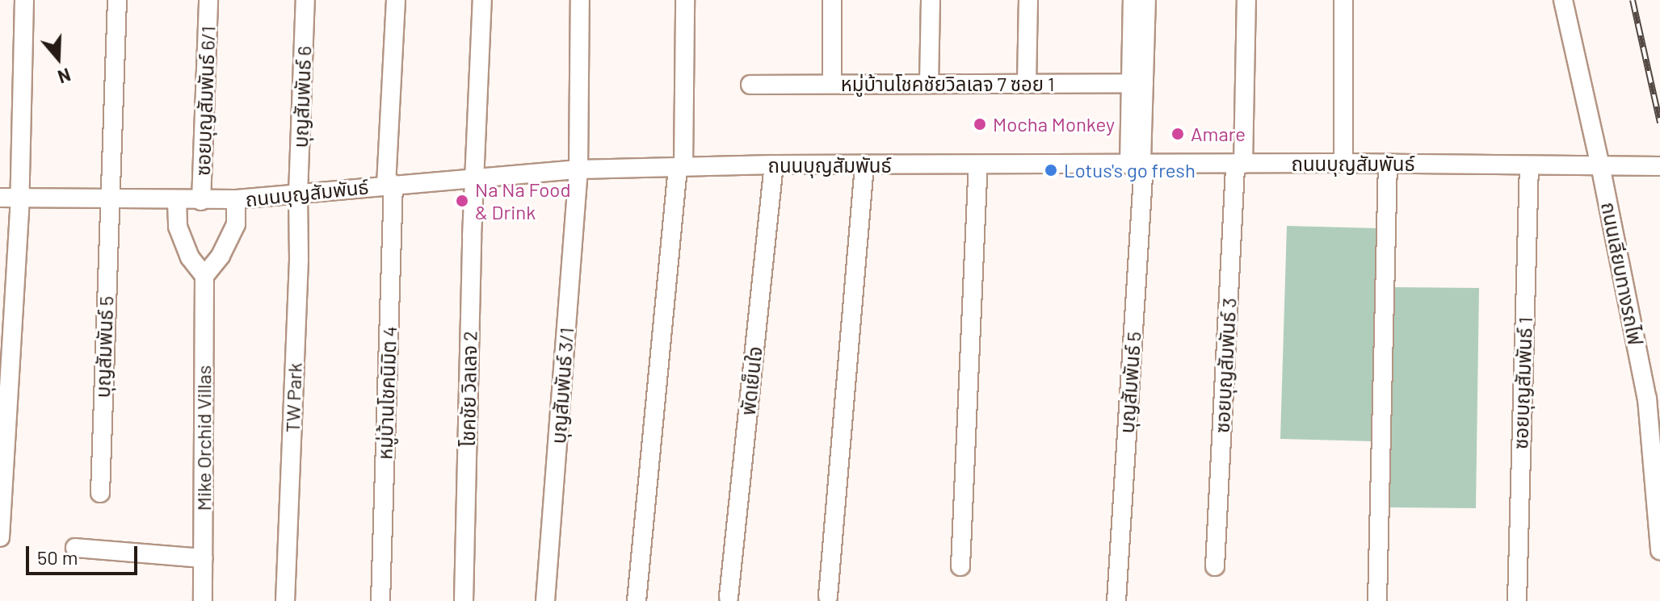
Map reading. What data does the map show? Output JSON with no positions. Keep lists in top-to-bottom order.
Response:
{
  "streets": {
    "street": [
      "หมู่บ้านโชคชัยวิลเลจ 7 ซอย 1",
      "บุญสัมพันธ์ 6",
      "ซอยบุญสัมพันธ์ 6/1",
      "ถนนบุญสัมพันธ์",
      "ถนนเลียบทางรถไฟ",
      "บุญสัมพันธ์ 5",
      "ซอยบุญสัมพันธ์ 3",
      "พัดเย็นใจ",
      "ซอยบุญสัมพันธ์ 1",
      "บุญสัมพันธ์ 3/1",
      "โชคชัย วิลเลจ 2",
      "หมู่บ้านโชคนิมิต 4",
      "TW Park",
      "Mike Orchid Villas"
    ]
  },
  "crossings": [
    ["หมู่บ้านโชคชัยวิลเลจ 7 ซอย 1", "บุญสัมพันธ์ 5"],
    ["บุญสัมพันธ์ 6", "ถนนบุญสัมพันธ์"],
    ["บุญสัมพันธ์ 6", "TW Park"],
    ["ซอยบุญสัมพันธ์ 6/1", "ถนนบุญสัมพันธ์"],
    ["ถนนบุญสัมพันธ์", "ถนนเลียบทางรถไฟ"],
    ["ถนนบุญสัมพันธ์", "บุญสัมพันธ์ 5"],
    ["ถนนบุญสัมพันธ์", "ซอยบุญสัมพันธ์ 3"],
    ["ถนนบุญสัมพันธ์", "พัดเย็นใจ"],
    ["ถนนบุญสัมพันธ์", "ซอยบุญสัมพันธ์ 1"],
    ["ถนนบุญสัมพันธ์", "บุญสัมพันธ์ 3/1"],
    ["ถนนบุญสัมพันธ์", "โชคชัย วิลเลจ 2"],
    ["ถนนบุญสัมพันธ์", "หมู่บ้านโชคนิมิต 4"],
    ["ถนนบุญสัมพันธ์", "TW Park"]
  ],
  "places": [
    "Mocha Monkey",
    "Amare",
    "Lotus's go fresh",
    "Na Na Food & Drink"
  ],
  "scale_bar": "50 m",
  "north": "bottom"
}
